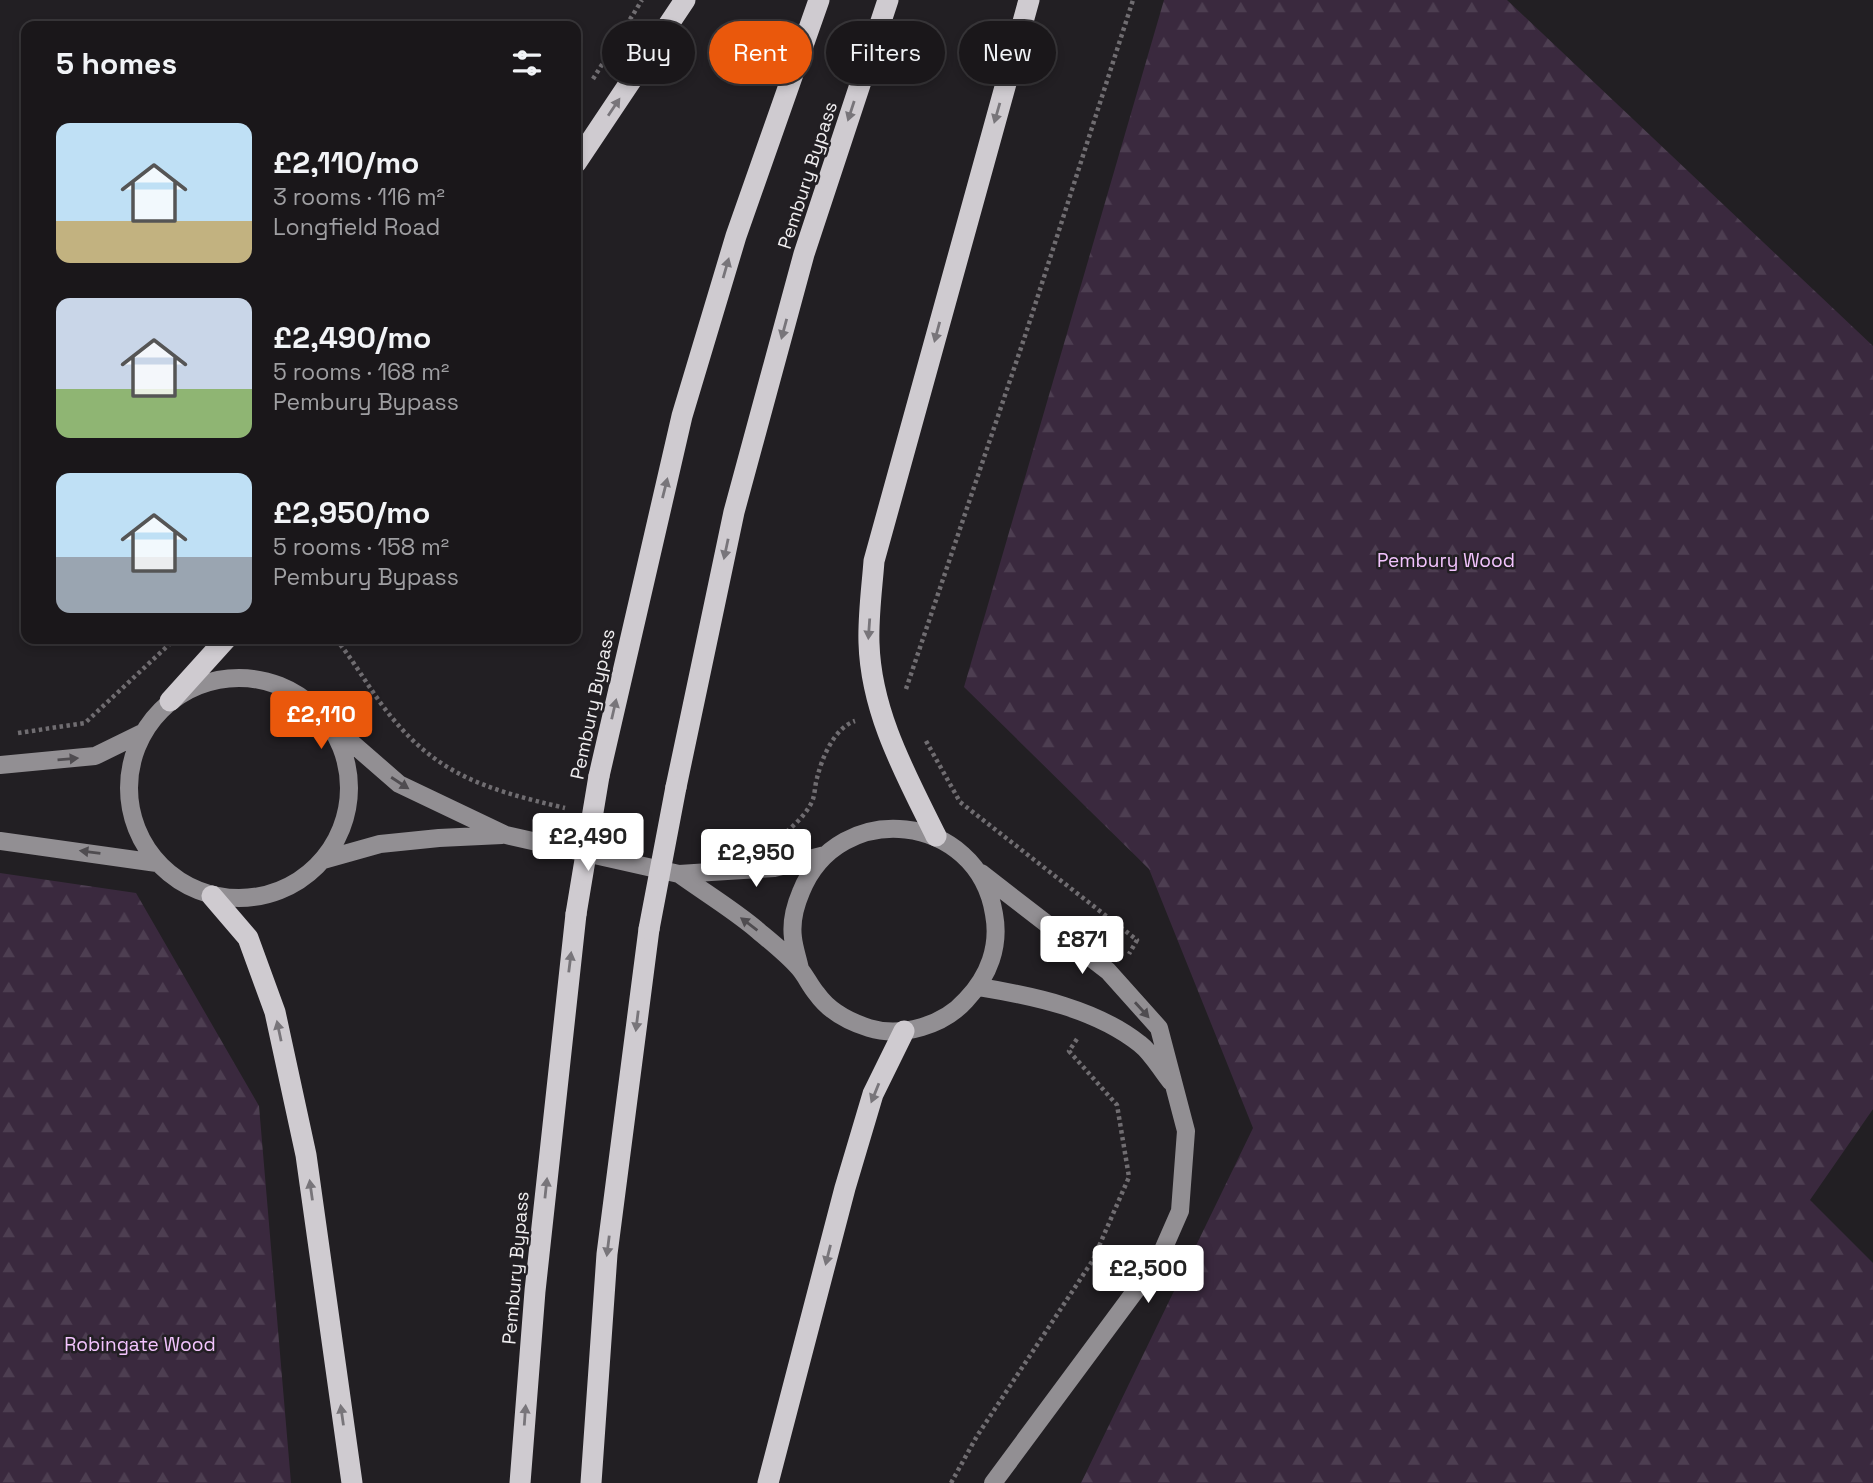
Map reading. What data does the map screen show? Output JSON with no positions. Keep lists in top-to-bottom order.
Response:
{
  "streets": {
    "highway": ["Pembury Bypass"]
  },
  "parks": ["Pembury Wood", "Robingate Wood"],
  "page": {
    "chip": [
      "Buy",
      "Rent",
      "Filters",
      "New"
    ],
    "heading": "5 homes",
    "list": [
      {
        "name": "£2,110/mo",
        "note": "3 rooms · 116 m² · Longfield Road"
      },
      {
        "name": "£2,490/mo",
        "note": "5 rooms · 168 m² · Pembury Bypass"
      },
      {
        "name": "£2,950/mo",
        "note": "5 rooms · 158 m² · Pembury Bypass"
      }
    ],
    "price": [
      "£2,110",
      "£2,490",
      "£2,950",
      "£871",
      "£2,500"
    ]
  }
}
